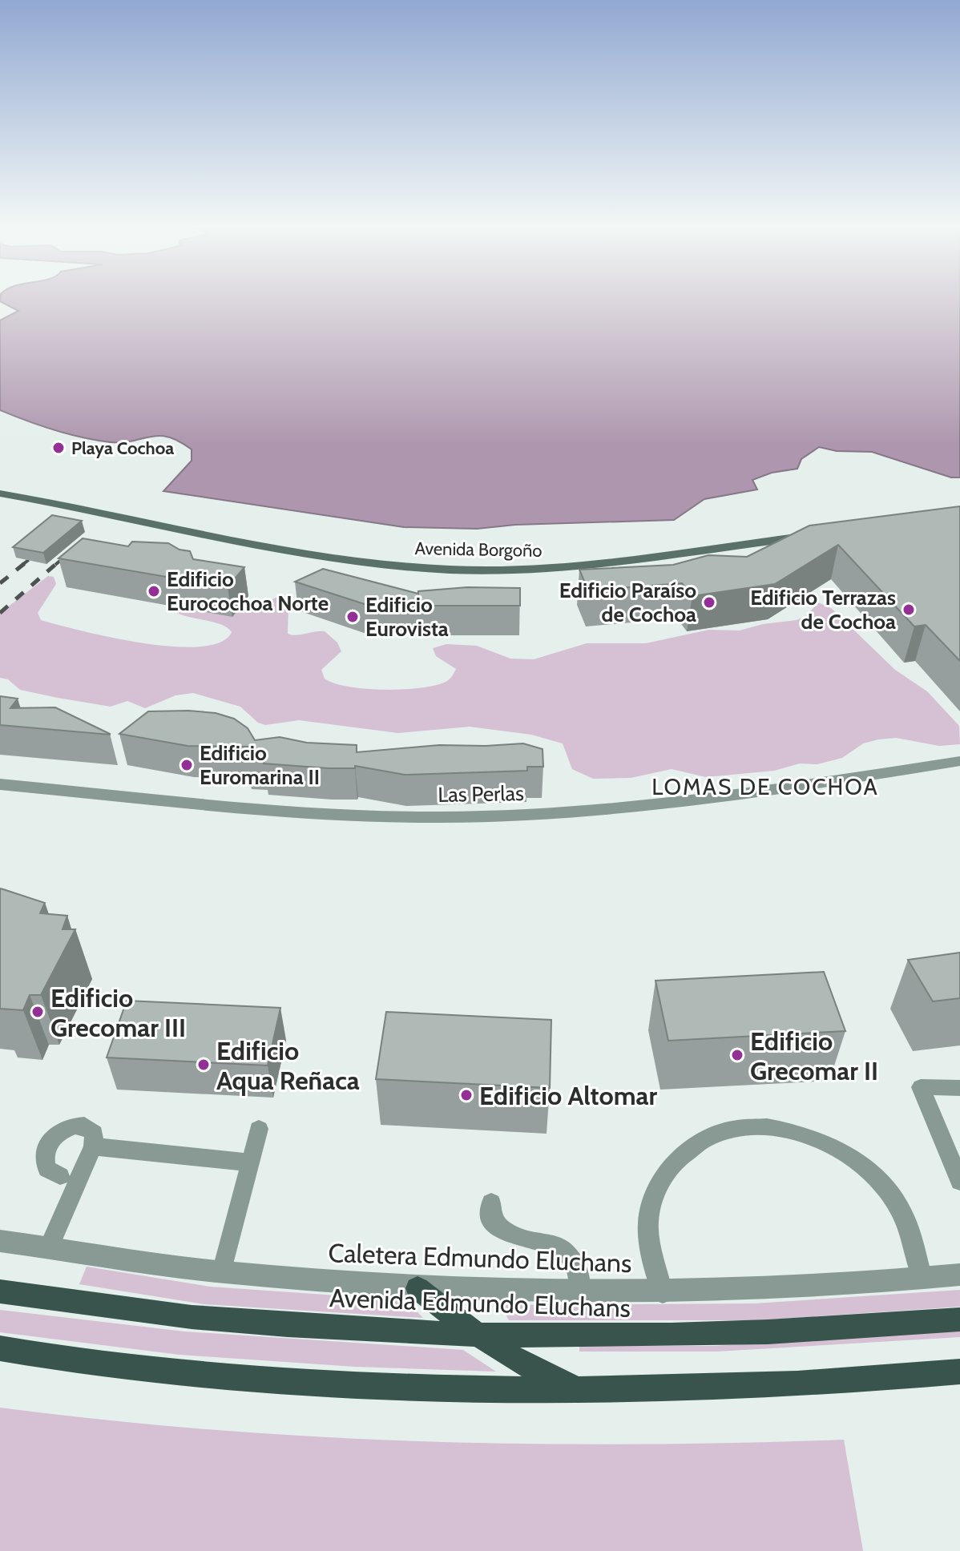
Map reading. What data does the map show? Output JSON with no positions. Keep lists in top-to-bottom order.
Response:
{
  "streets": {
    "main road": ["Avenida Borgoño", "Avenida Edmundo Eluchans"],
    "street": ["Las Perlas", "Caletera Edmundo Eluchans"]
  },
  "districts": ["LOMAS DE COCHOA"],
  "places": [
    "Playa Cochoa",
    "Edificio Eurocochoa Norte",
    "Edificio Paraíso de Cochoa",
    "Edificio Terrazas de Cochoa",
    "Edificio Eurovista",
    "Edificio Euromarina II",
    "Edificio Grecomar III",
    "Edificio Grecomar II",
    "Edificio Aqua Reñaca",
    "Edificio Altomar"
  ]
}
